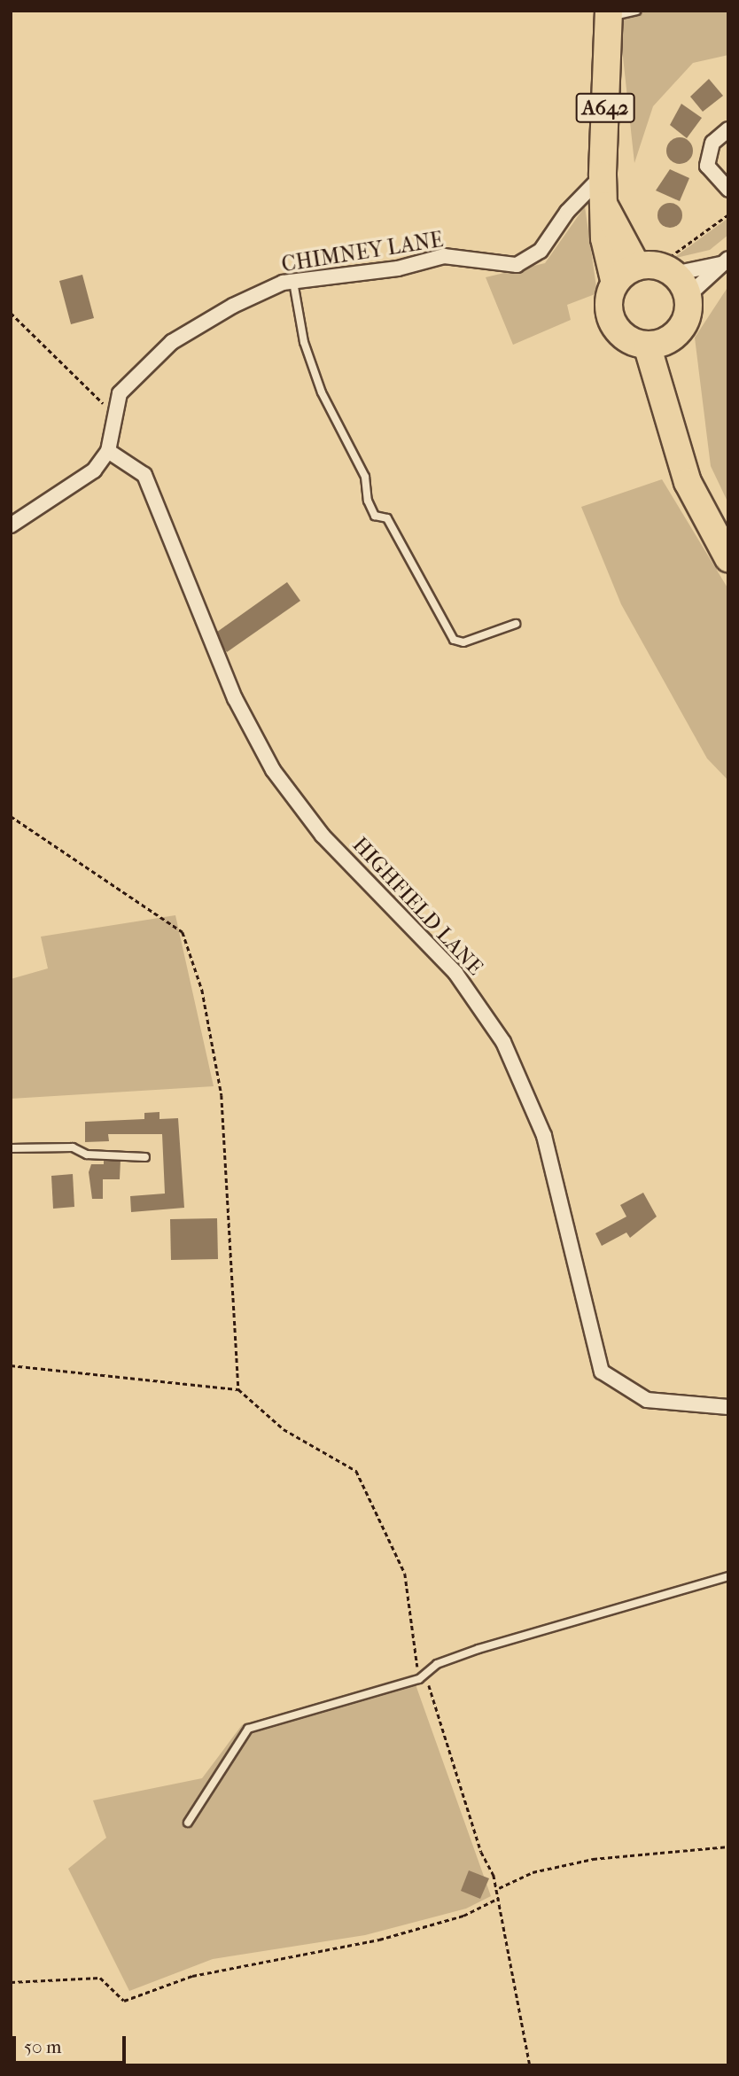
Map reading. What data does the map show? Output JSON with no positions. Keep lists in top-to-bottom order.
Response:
{
  "streets": {
    "highway": ["A642"],
    "street": ["CHIMNEY LANE", "HIGHFIELD LANE"]
  },
  "crossings": [
    ["A642", "CHIMNEY LANE"],
    ["CHIMNEY LANE", "HIGHFIELD LANE"]
  ],
  "scale_bar": "50 m"
}
